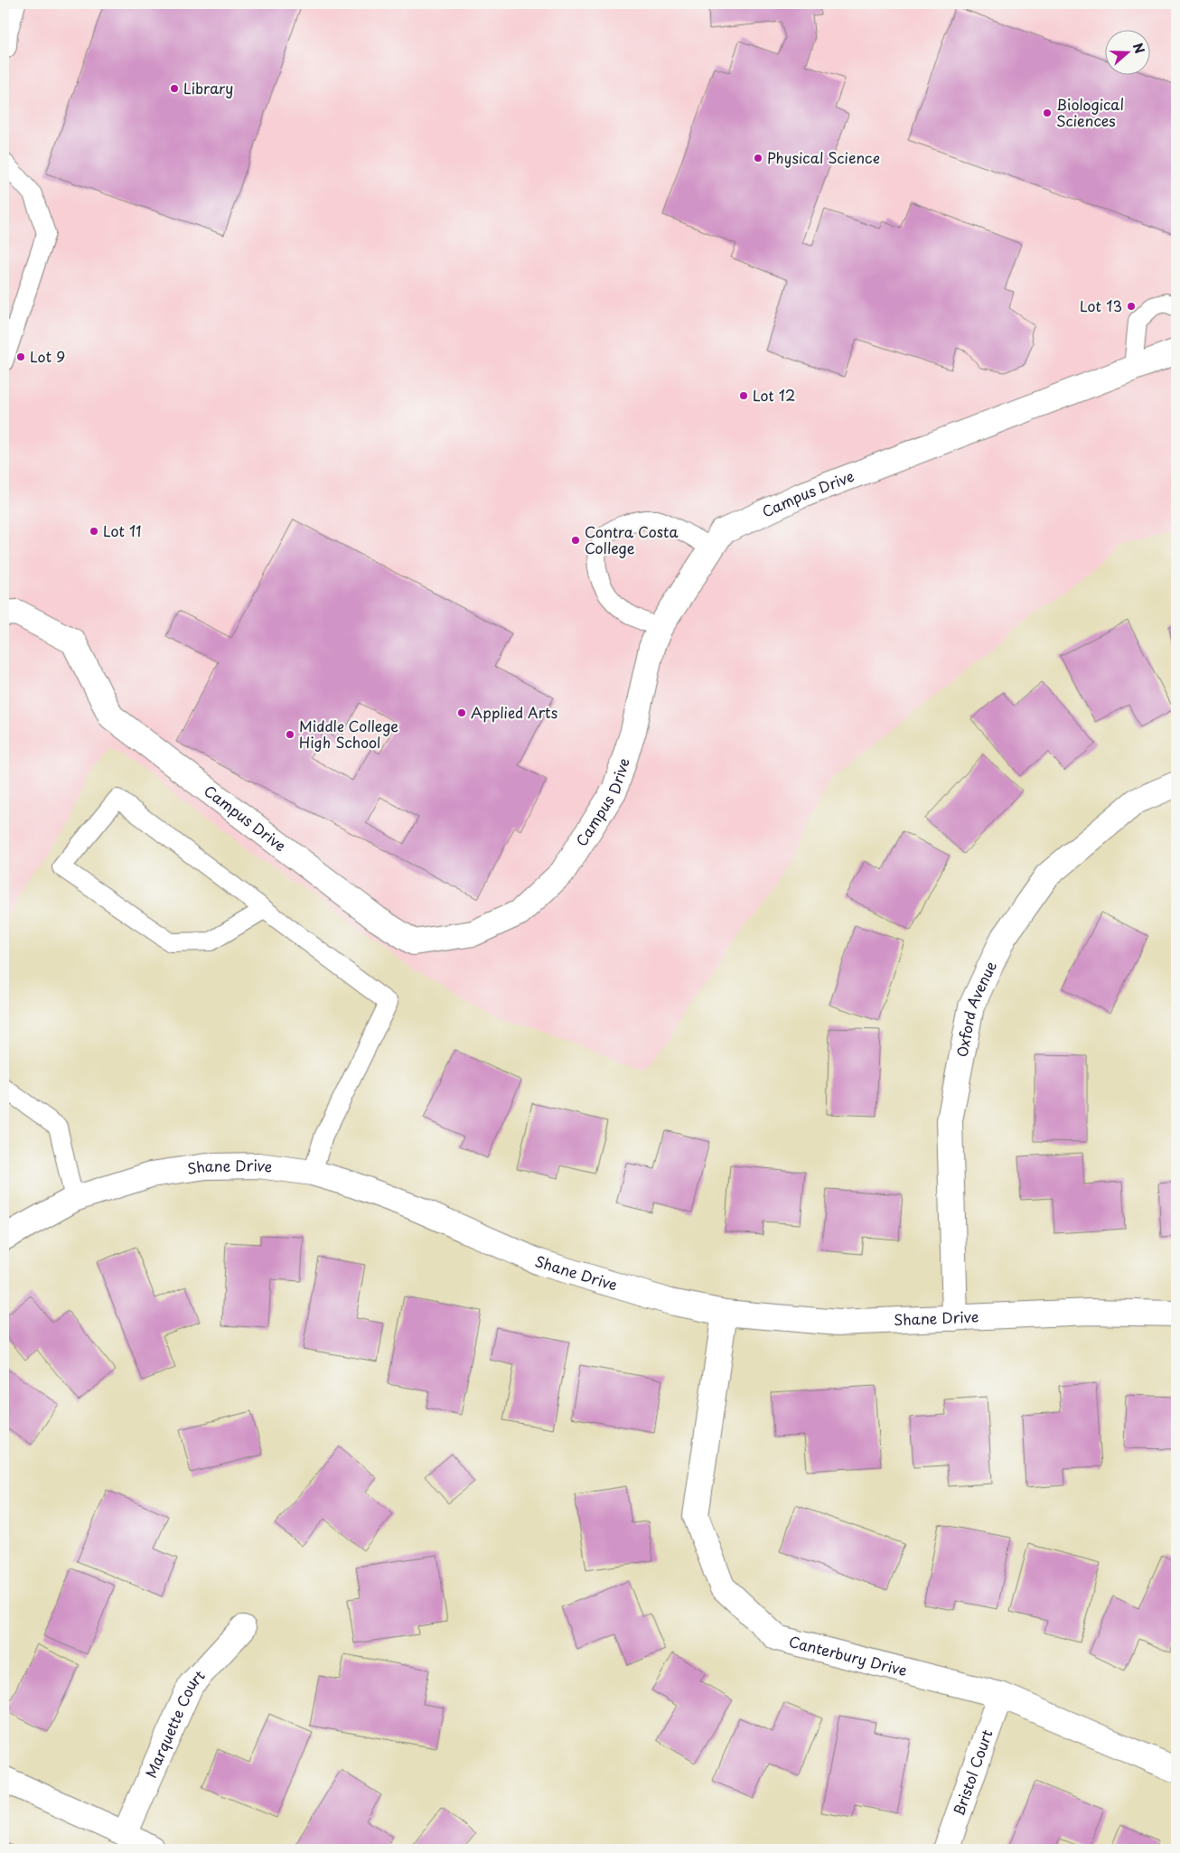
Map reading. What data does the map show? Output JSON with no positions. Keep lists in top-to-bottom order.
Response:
{
  "streets": {
    "street": [
      "Campus Drive",
      "Oxford Avenue",
      "Shane Drive",
      "Canterbury Drive",
      "Marquette Court",
      "Bristol Court"
    ]
  },
  "crossings": [
    ["Oxford Avenue", "Shane Drive"],
    ["Shane Drive", "Canterbury Drive"],
    ["Canterbury Drive", "Bristol Court"]
  ],
  "places": [
    "Library",
    "Biological Sciences",
    "Physical Science",
    "Lot 13",
    "Lot 9",
    "Lot 12",
    "Lot 11",
    "Contra Costa College",
    "Applied Arts",
    "Middle College High School"
  ],
  "north": "right"
}
